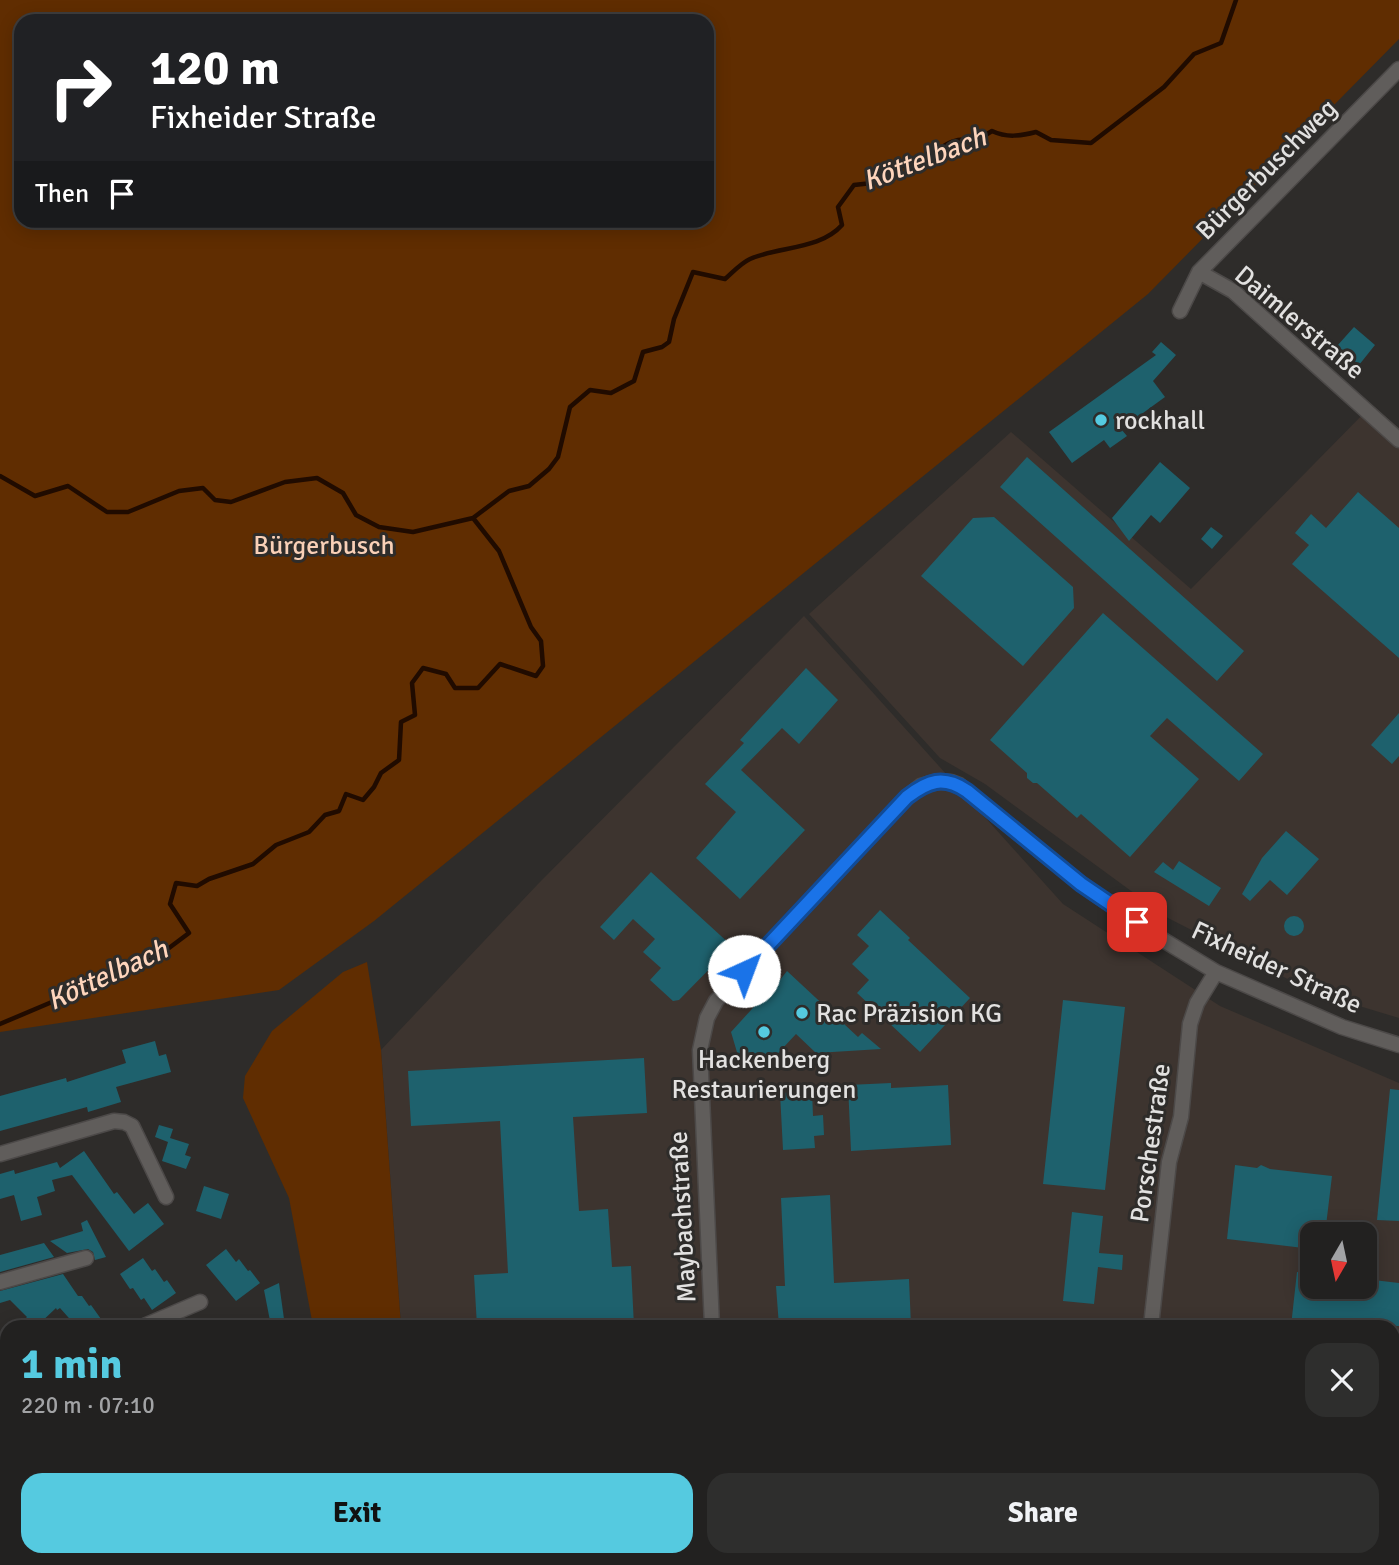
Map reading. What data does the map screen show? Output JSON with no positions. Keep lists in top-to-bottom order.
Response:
{
  "streets": {
    "street": [
      "Bürgerbuschweg",
      "Daimlerstraße",
      "Fixheider Straße",
      "Porschestraße",
      "Maybachstraße"
    ]
  },
  "crossings": [
    ["Bürgerbuschweg", "Daimlerstraße"],
    ["Fixheider Straße", "Porschestraße"],
    ["Fixheider Straße", "Maybachstraße"]
  ],
  "water": ["Köttelbach"],
  "parks": ["Bürgerbusch"],
  "places": ["rockhall", "Rac Präzision KG", "Hackenberg Restaurierungen"],
  "north": "bottom",
  "page": {
    "turn": ["120 m", "Fixheider Straße"],
    "then": "Then",
    "heading": ["1 min", "220 m · 07:10"],
    "buttons": ["Exit", "Share"]
  }
}
